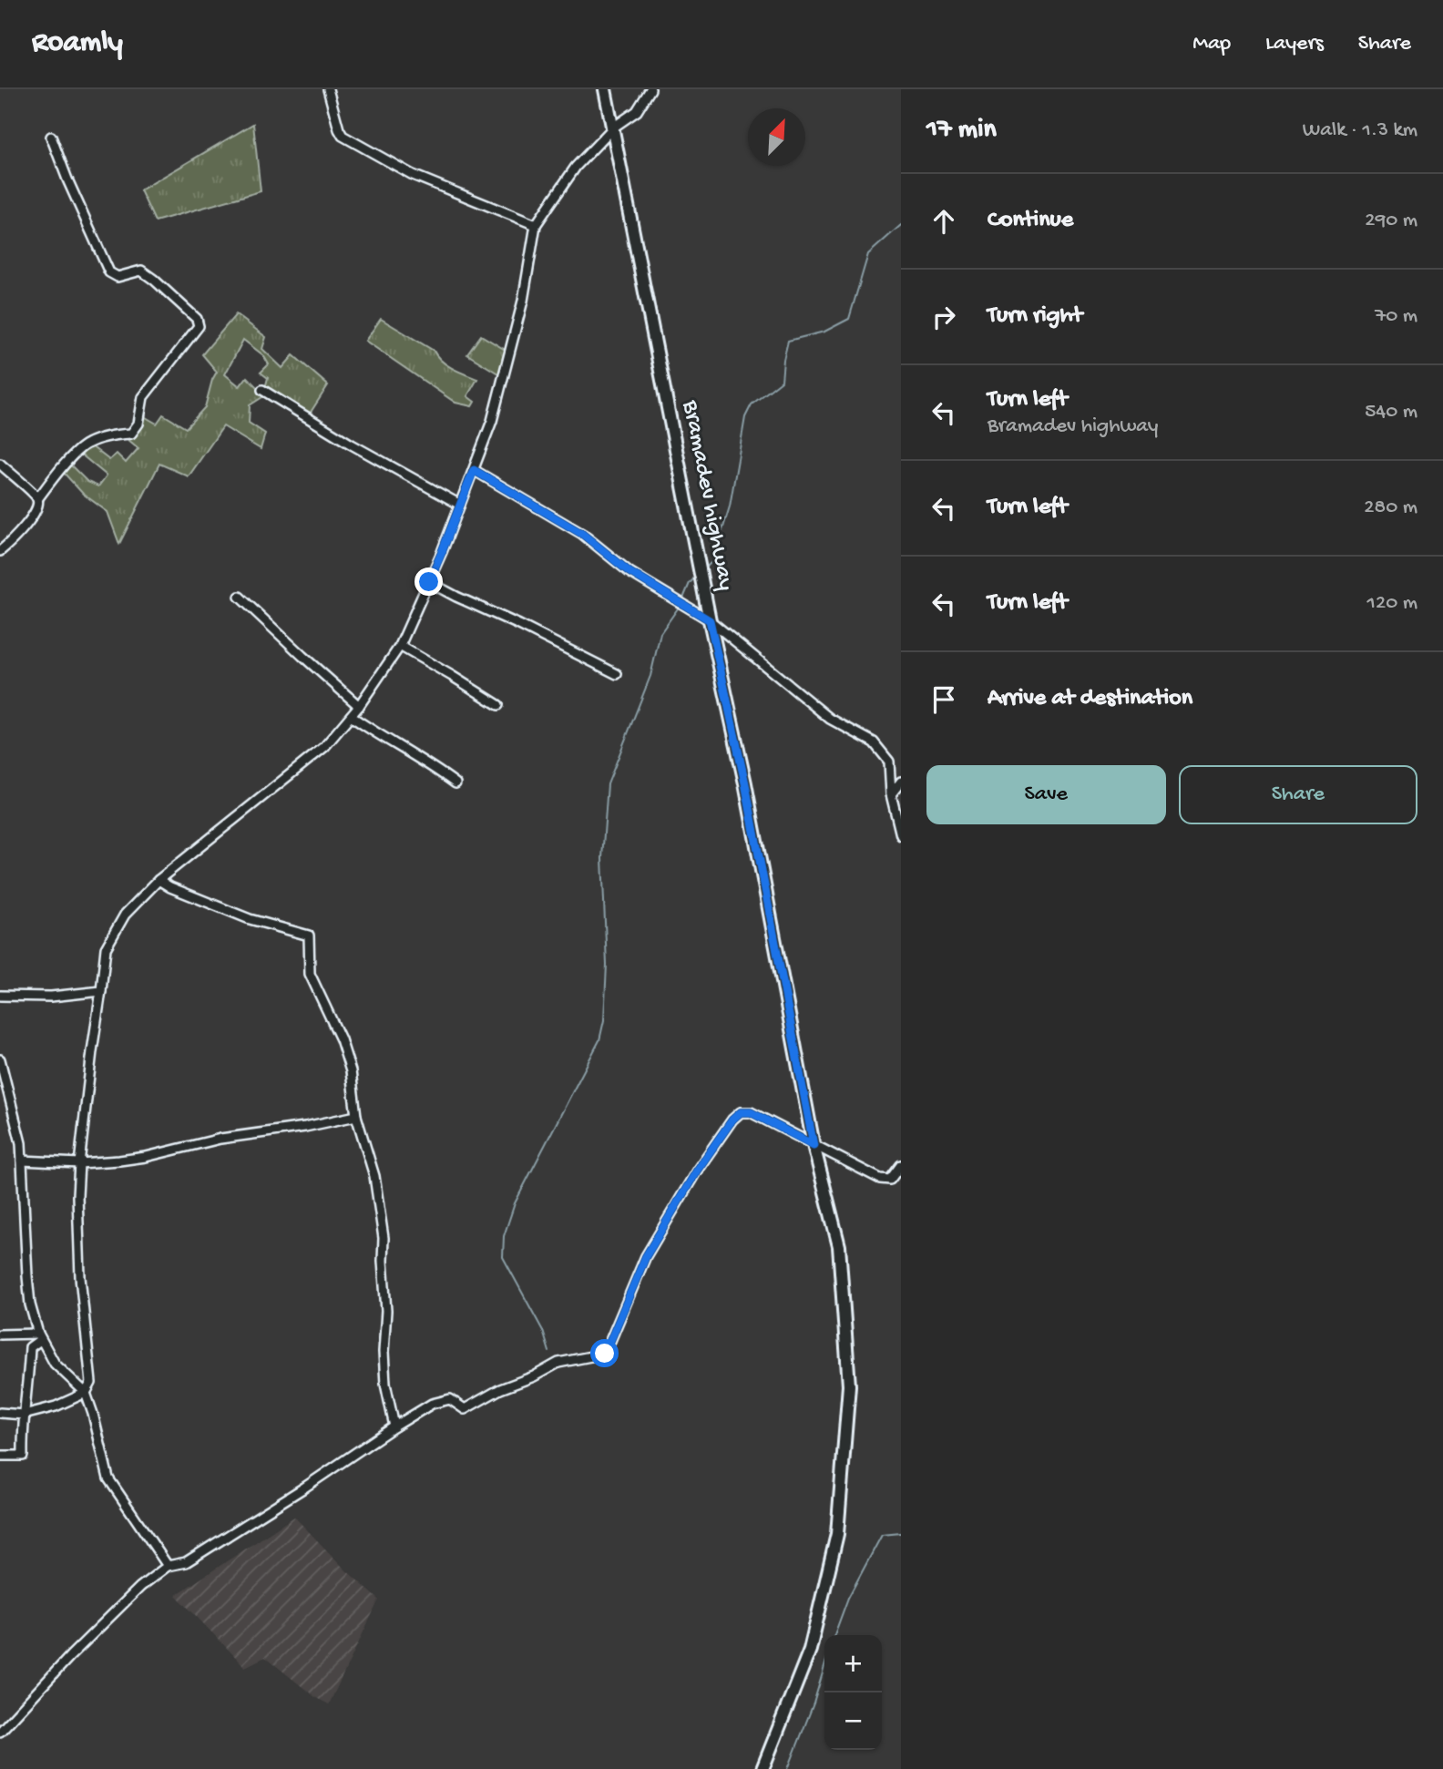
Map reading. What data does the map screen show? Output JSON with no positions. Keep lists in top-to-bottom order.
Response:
{
  "streets": {
    "street": ["Bramadev highway"]
  },
  "north": "top right",
  "page": {
    "header": "Roamly",
    "nav": ["Map", "Layers", "Share"],
    "heading": ["17 min", "Walk · 1.3 km"],
    "list": [
      ["Continue", "290 m"],
      ["Turn right", "70 m"],
      ["Turn left", "Bramadev highway", "540 m"],
      ["Turn left", "280 m"],
      ["Turn left", "120 m"],
      "Arrive at destination"
    ],
    "buttons": ["Save", "Share"],
    "map_buttons": ["+", "−"]
  }
}
